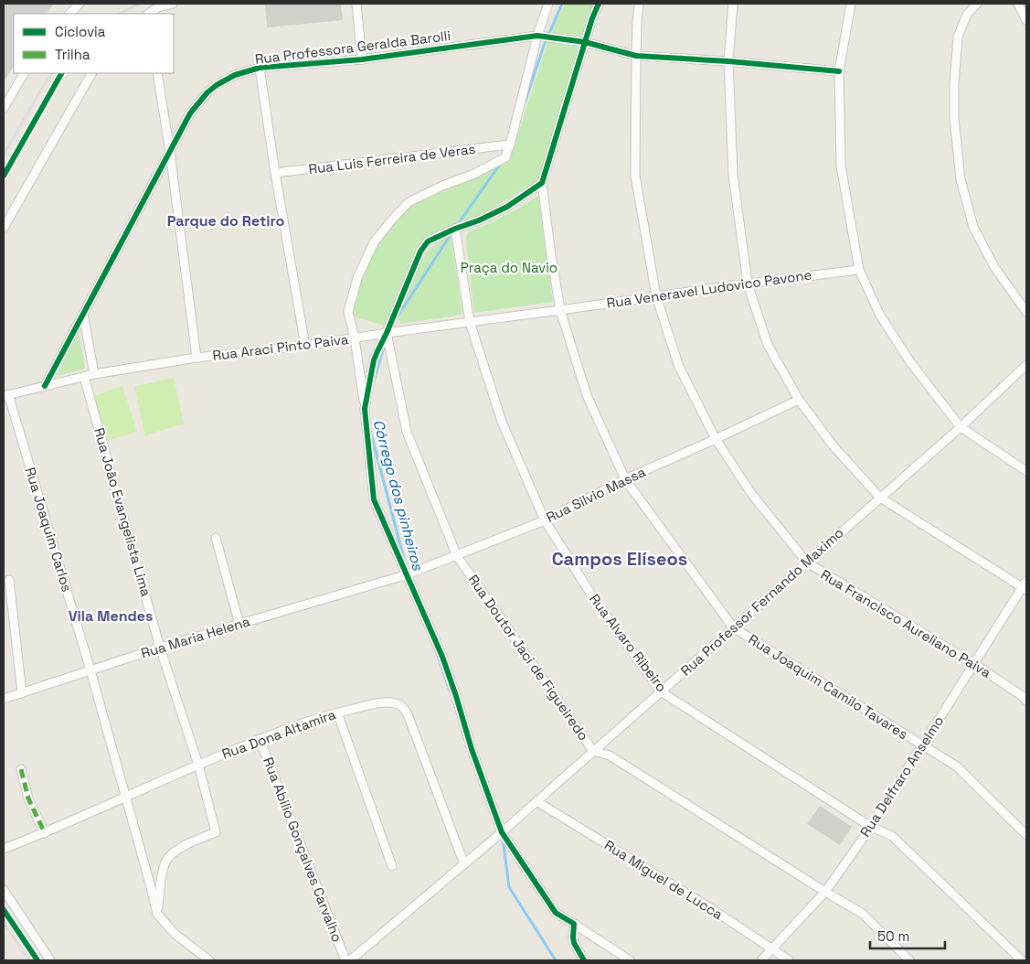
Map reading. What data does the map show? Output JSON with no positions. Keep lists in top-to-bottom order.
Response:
{
  "streets": {
    "street": [
      "Rua Professora Geralda Barolli",
      "Rua Luis Ferreira de Veras",
      "Rua Veneravel Ludovico Pavone",
      "Rua Araci Pinto Paiva",
      "Rua Silvio Massa",
      "Rua João Evangelista Lima",
      "Rua Joaquim Carlos",
      "Rua Professor Fernando Maximo",
      "Rua Francisco Aureliano Paiva",
      "Rua Maria Helena",
      "Rua Alvaro Ribeiro",
      "Rua Doutor Jaci de Figueiredo",
      "Rua Joaquim Camilo Tavares",
      "Rua Dona Altamira",
      "Rua Delfraro Anselmo",
      "Rua Abilio Gonçalves Carvalho",
      "Rua Miguel de Lucca"
    ]
  },
  "crossings": [
    ["Rua Professora Geralda Barolli", "Rua Araci Pinto Paiva"],
    ["Rua Professora Geralda Barolli", "Rua Francisco Aureliano Paiva"],
    ["Rua Veneravel Ludovico Pavone", "Rua Araci Pinto Paiva"],
    ["Rua Veneravel Ludovico Pavone", "Rua Francisco Aureliano Paiva"],
    ["Rua Veneravel Ludovico Pavone", "Rua Joaquim Camilo Tavares"],
    ["Rua Araci Pinto Paiva", "Rua João Evangelista Lima"],
    ["Rua Araci Pinto Paiva", "Rua Joaquim Carlos"],
    ["Rua Araci Pinto Paiva", "Rua Alvaro Ribeiro"],
    ["Rua Araci Pinto Paiva", "Rua Doutor Jaci de Figueiredo"],
    ["Rua Araci Pinto Paiva", "Rua Joaquim Camilo Tavares"],
    ["Rua Silvio Massa", "Rua Francisco Aureliano Paiva"],
    ["Rua Silvio Massa", "Rua Maria Helena"],
    ["Rua Silvio Massa", "Rua Alvaro Ribeiro"],
    ["Rua Silvio Massa", "Rua Doutor Jaci de Figueiredo"],
    ["Rua Silvio Massa", "Rua Joaquim Camilo Tavares"],
    ["Rua João Evangelista Lima", "Rua Joaquim Carlos"],
    ["Rua João Evangelista Lima", "Rua Maria Helena"],
    ["Rua João Evangelista Lima", "Rua Dona Altamira"],
    ["Rua Joaquim Carlos", "Rua Maria Helena"],
    ["Rua Joaquim Carlos", "Rua Dona Altamira"],
    ["Rua Professor Fernando Maximo", "Rua Francisco Aureliano Paiva"],
    ["Rua Professor Fernando Maximo", "Rua Alvaro Ribeiro"],
    ["Rua Professor Fernando Maximo", "Rua Doutor Jaci de Figueiredo"],
    ["Rua Professor Fernando Maximo", "Rua Joaquim Camilo Tavares"],
    ["Rua Professor Fernando Maximo", "Rua Dona Altamira"],
    ["Rua Professor Fernando Maximo", "Rua Miguel de Lucca"],
    ["Rua Francisco Aureliano Paiva", "Rua Delfraro Anselmo"],
    ["Rua Alvaro Ribeiro", "Rua Delfraro Anselmo"],
    ["Rua Doutor Jaci de Figueiredo", "Rua Delfraro Anselmo"],
    ["Rua Joaquim Camilo Tavares", "Rua Delfraro Anselmo"],
    ["Rua Dona Altamira", "Rua Abilio Gonçalves Carvalho"],
    ["Rua Delfraro Anselmo", "Rua Miguel de Lucca"]
  ],
  "districts": ["Parque do Retiro", "Campos Elíseos", "Vila Mendes"],
  "water": ["Córrego dos pinheiros"],
  "parks": ["Praça do Navio"],
  "legend": ["Ciclovia", "Trilha"],
  "scale_bar": "50 m"
}
